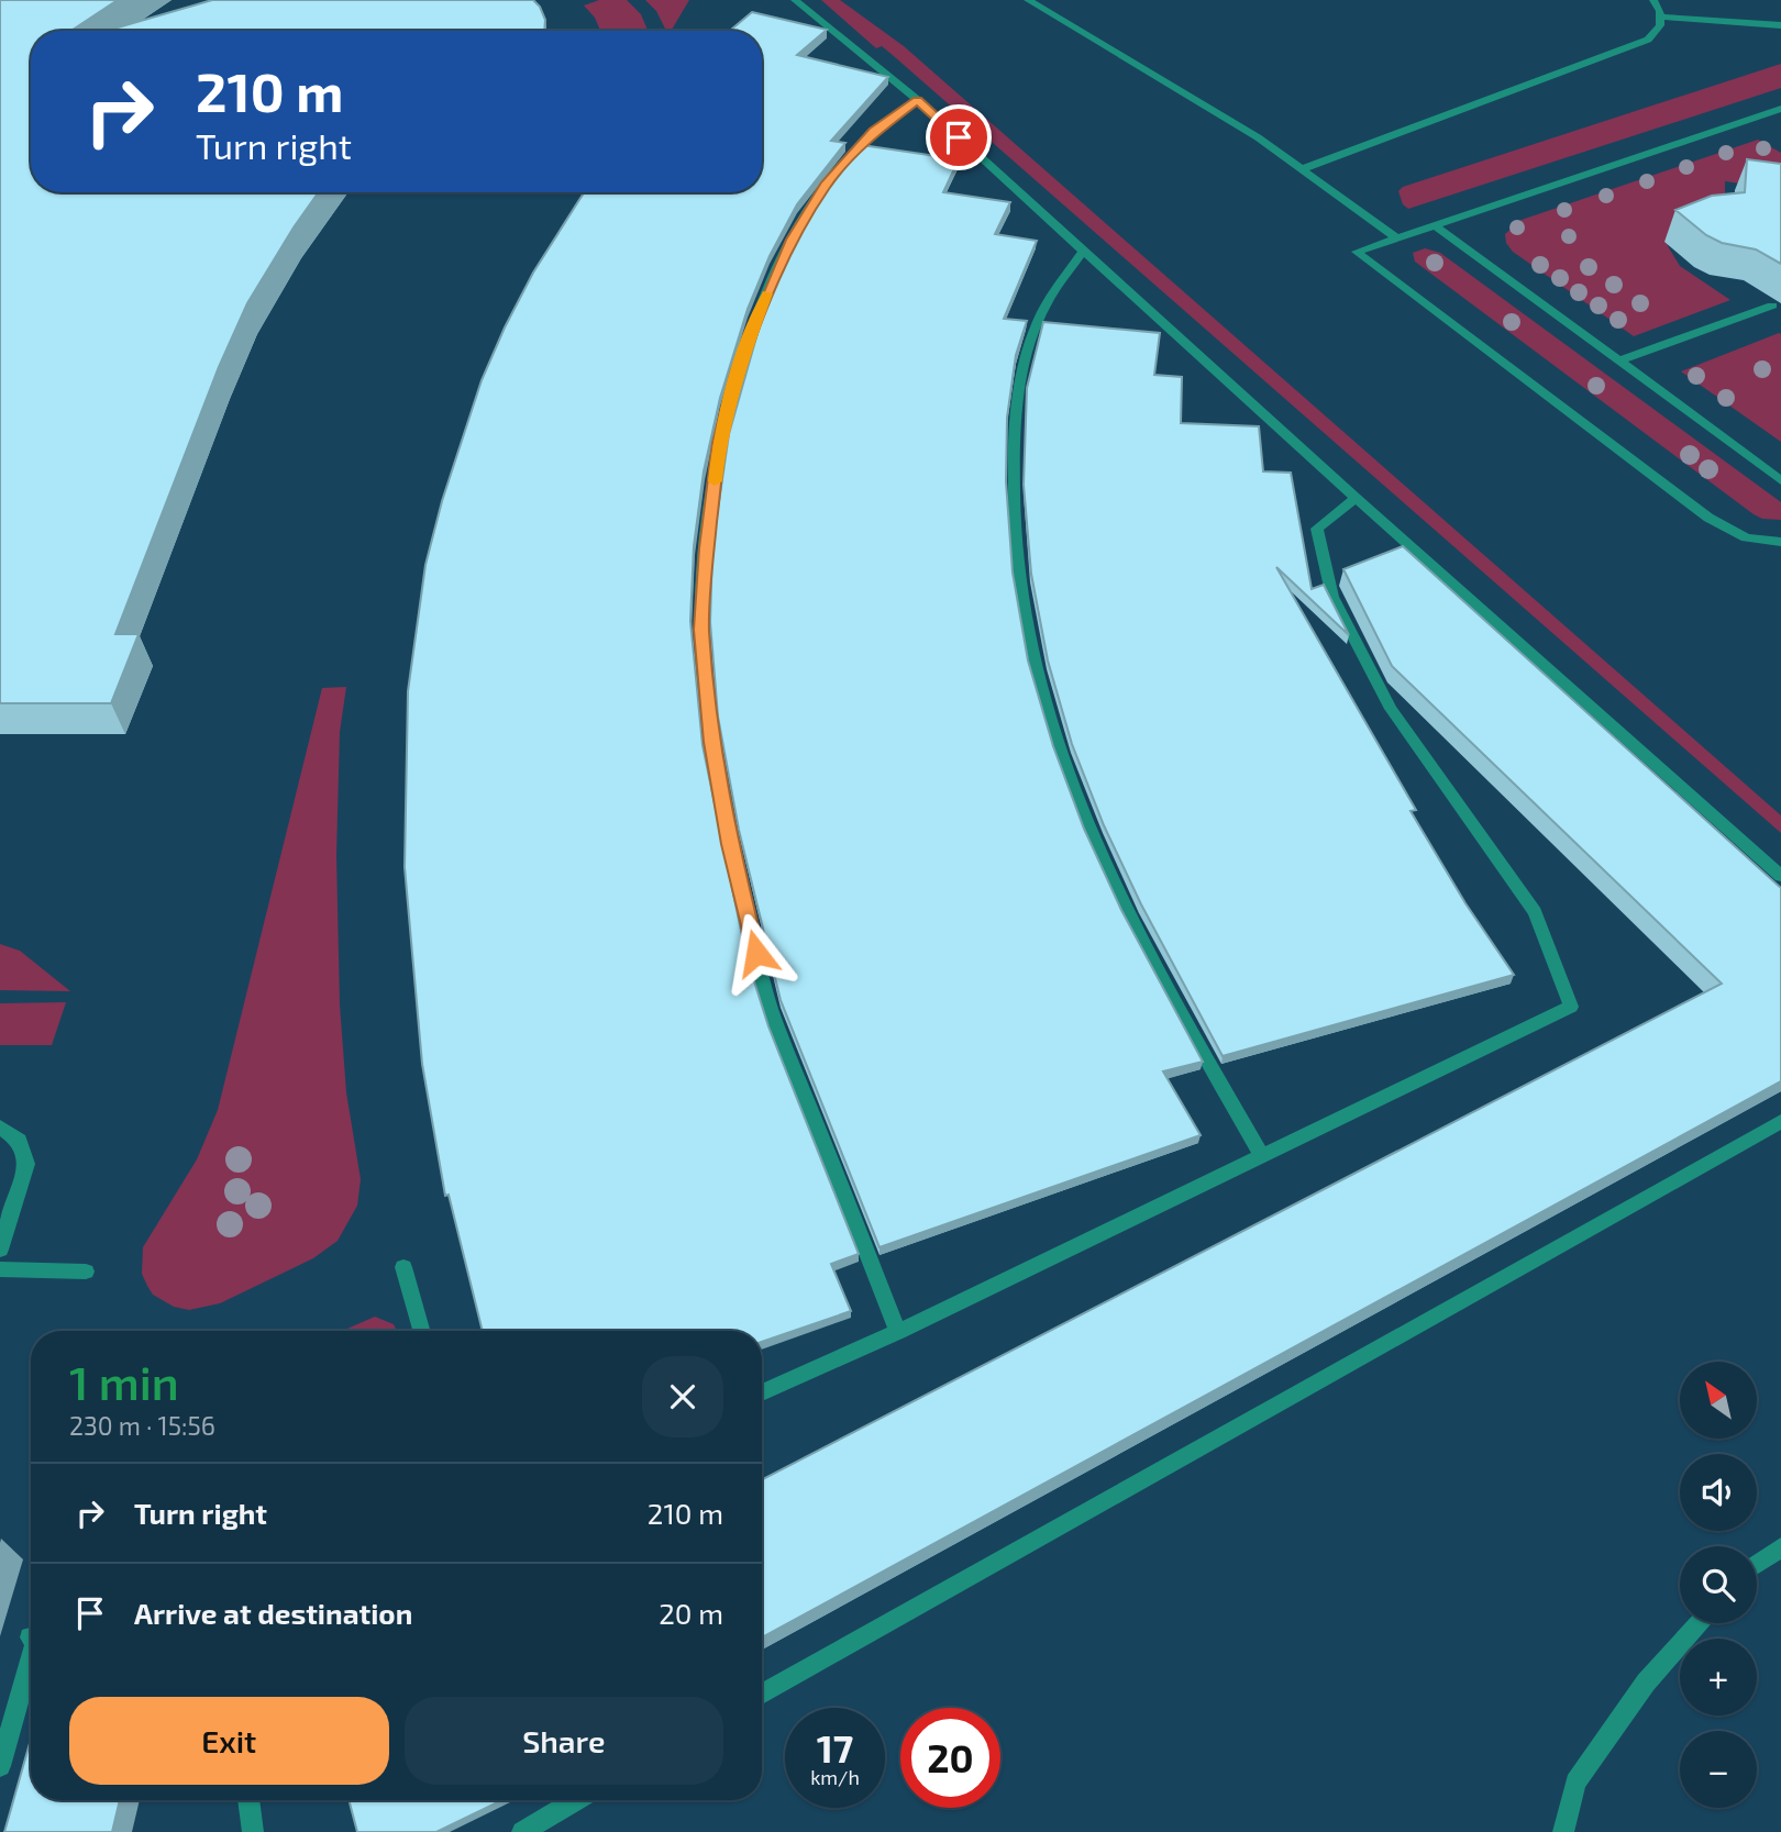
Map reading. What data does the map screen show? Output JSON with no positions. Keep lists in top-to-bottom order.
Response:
{
  "north": "top left",
  "page": {
    "turn": ["210 m", "Turn right"],
    "heading": ["1 min", "230 m · 15:56"],
    "map_buttons": ["+", "−"],
    "list": [
      {
        "name": "Turn right",
        "value": "210 m"
      },
      {
        "name": "Arrive at destination",
        "value": "20 m"
      }
    ],
    "buttons": ["Exit", "Share"],
    "speed": "17 km/h",
    "limit": "20"
  }
}
